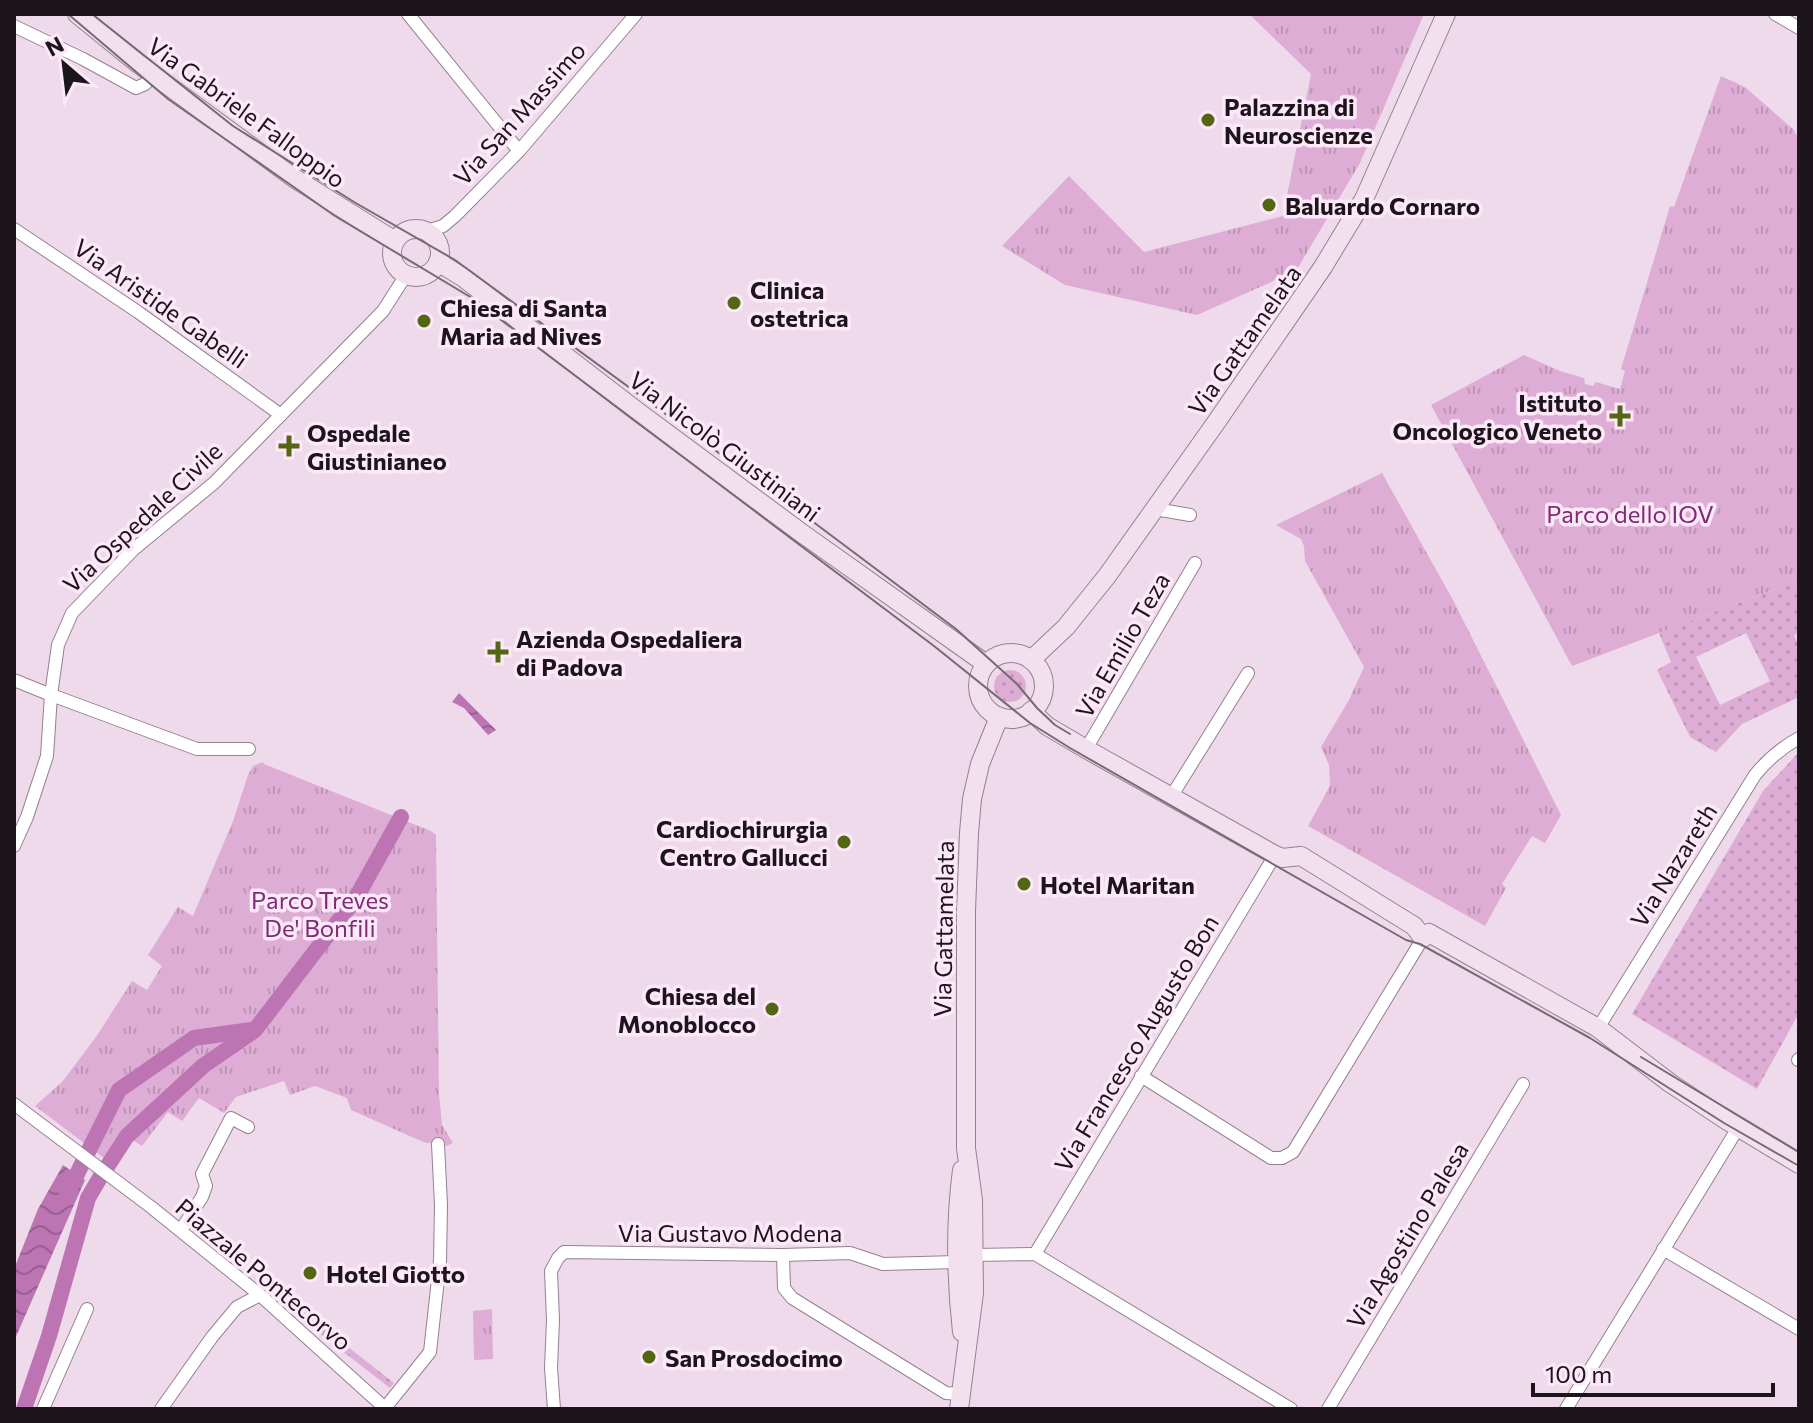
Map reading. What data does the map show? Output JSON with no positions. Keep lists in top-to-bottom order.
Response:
{
  "streets": {
    "street": [
      "Via Gabriele Falloppio",
      "Via San Massimo",
      "Via Aristide Gabelli",
      "Via Gattamelata",
      "Via Nicolò Giustiniani",
      "Via Ospedale Civile",
      "Via Emilio Teza",
      "Via Nazareth",
      "Via Francesco Augusto Bon",
      "Via Gustavo Modena",
      "Via Agostino Palesa",
      "Piazzale Pontecorvo"
    ]
  },
  "crossings": [
    ["Via Gabriele Falloppio", "Via San Massimo"],
    ["Via Gabriele Falloppio", "Via Nicolò Giustiniani"],
    ["Via Gabriele Falloppio", "Via Ospedale Civile"],
    ["Via San Massimo", "Via Nicolò Giustiniani"],
    ["Via San Massimo", "Via Ospedale Civile"],
    ["Via Aristide Gabelli", "Via Ospedale Civile"],
    ["Via Gattamelata", "Via Nicolò Giustiniani"],
    ["Via Gattamelata", "Via Gustavo Modena"],
    ["Via Nicolò Giustiniani", "Via Ospedale Civile"],
    ["Via Francesco Augusto Bon", "Via Gustavo Modena"]
  ],
  "parks": ["Parco dello IOV", "Parco Treves De' Bonfili"],
  "places": {
    "other": [
      "Palazzina di Neuroscienze",
      "Baluardo Cornaro",
      "Clinica ostetrica",
      "Chiesa di Santa Maria ad Nives",
      "Cardiochirurgia Centro Gallucci",
      "Hotel Maritan",
      "Chiesa del Monoblocco",
      "Hotel Giotto",
      "San Prosdocimo"
    ],
    "health": ["Istituto Oncologico Veneto", "Ospedale Giustinianeo", "Azienda Ospedaliera di Padova"]
  },
  "scale_bar": "100 m",
  "north": "top left"
}
